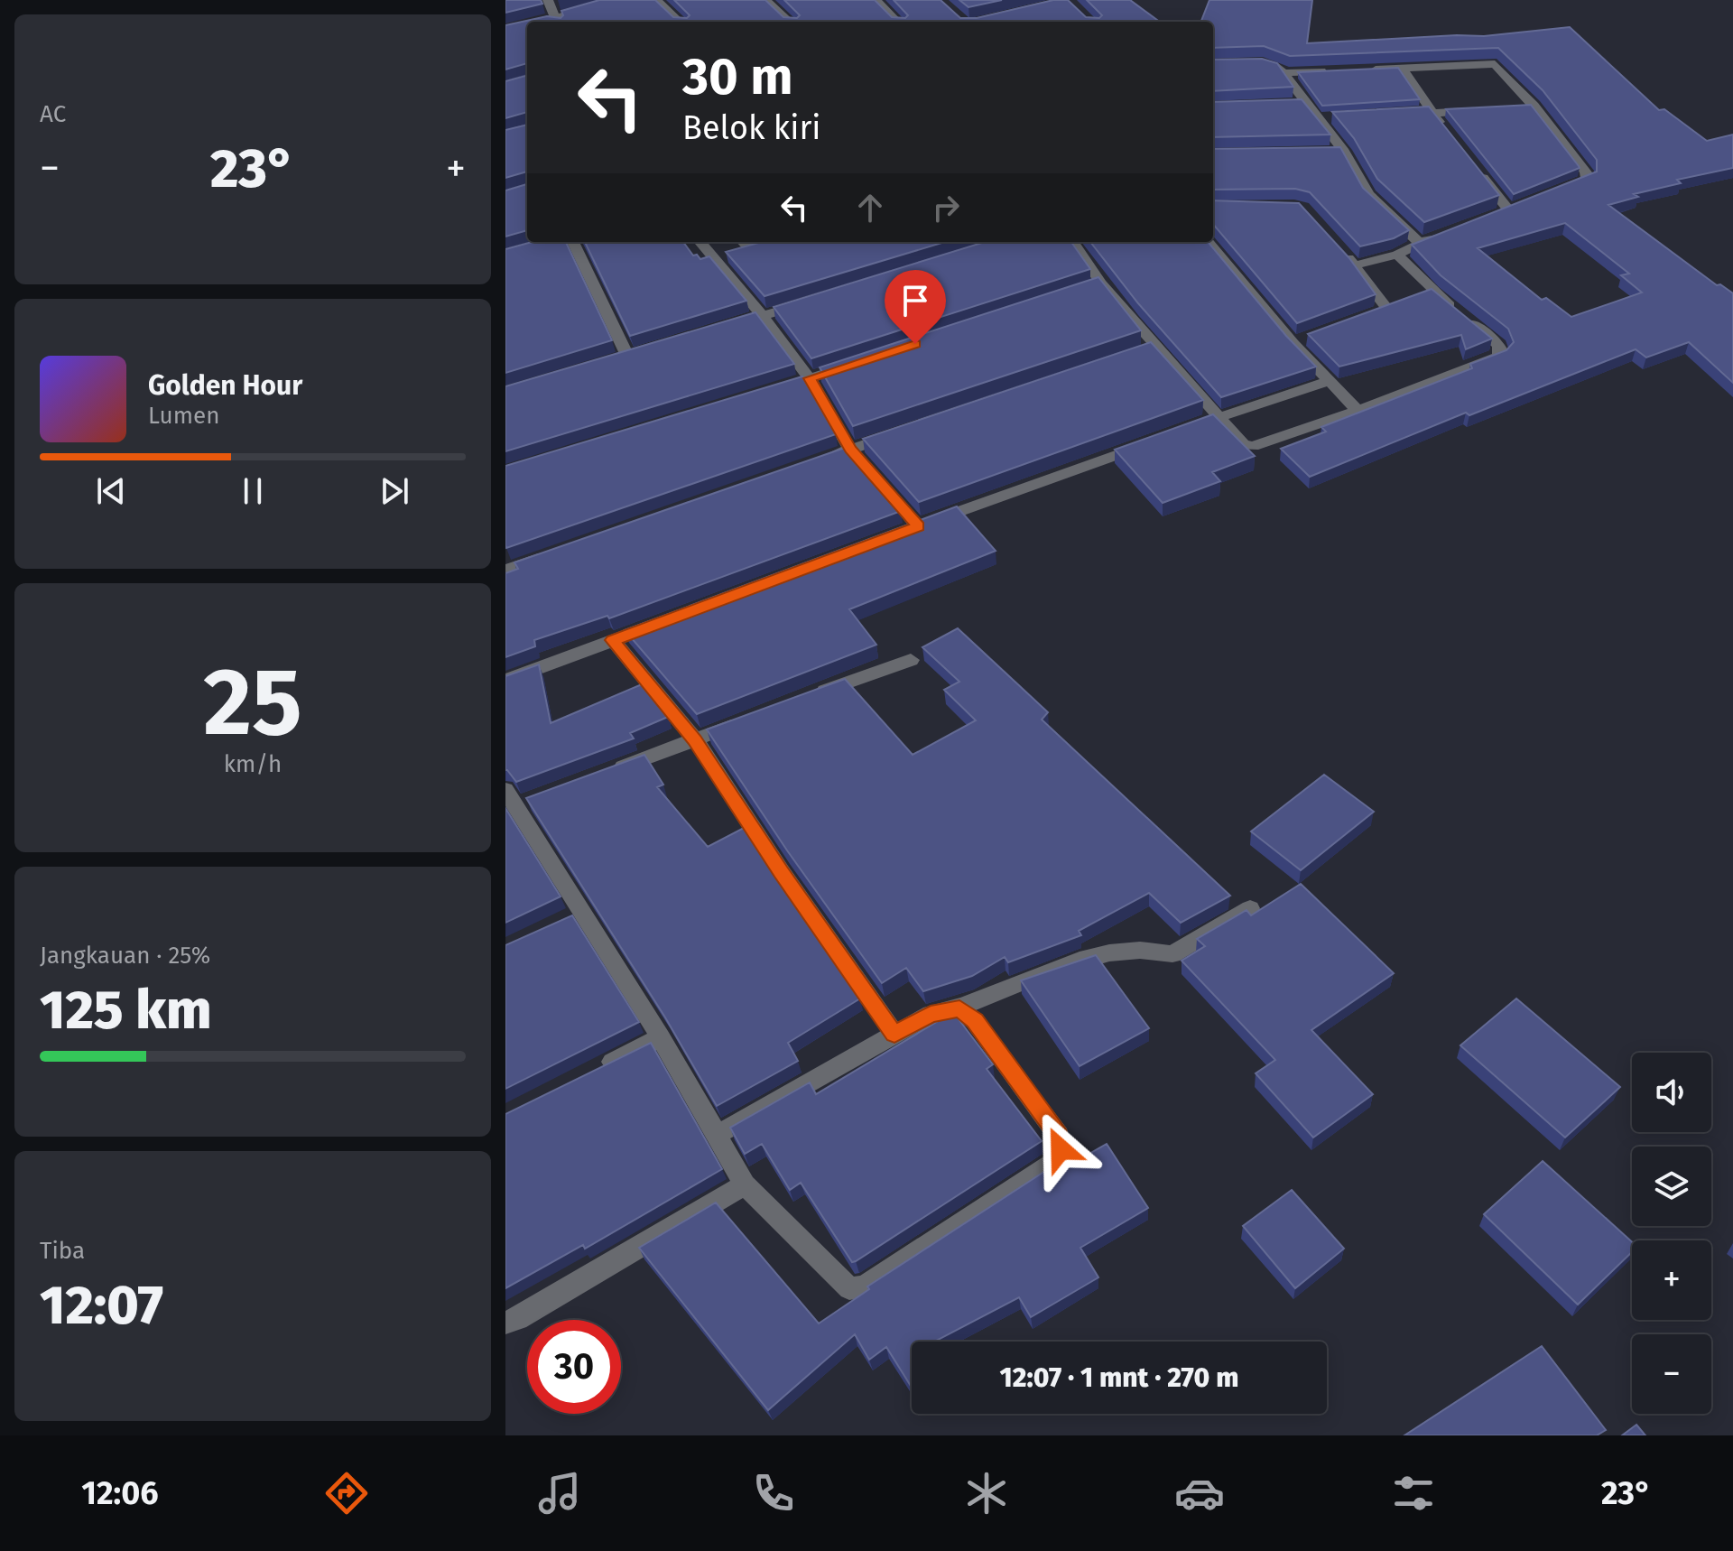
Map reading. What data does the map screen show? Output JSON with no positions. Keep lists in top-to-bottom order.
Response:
{
  "page": {
    "tile": [
      "AC",
      ["25", "km/h"],
      ["Jangkauan · 25%", "125 km"],
      ["Tiba", "12:07"]
    ],
    "turn": ["30 m", "Belok kiri"],
    "heat": ["−", "23°", "+"],
    "song": ["Golden Hour", "Lumen"],
    "map_buttons": ["+", "−"],
    "limit": "30",
    "trip": "12:07 · 1 mnt · 270 m",
    "tabs": ["12:06", "23°"]
  }
}
